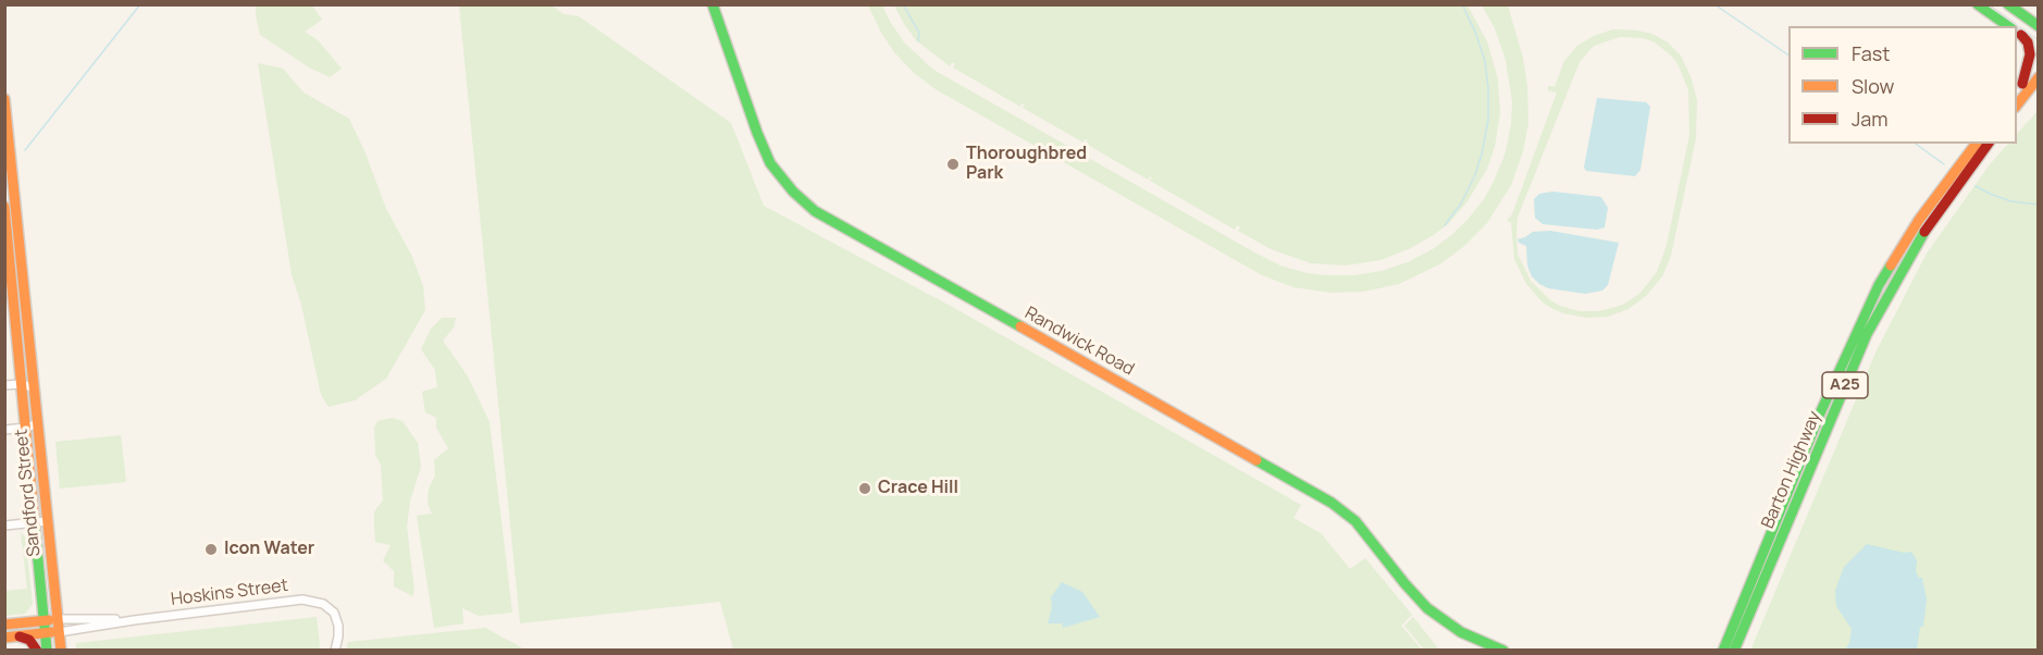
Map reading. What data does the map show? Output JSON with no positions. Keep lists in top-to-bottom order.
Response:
{
  "streets": {
    "main road": [
      "Randwick Road",
      "A25",
      "Barton Highway",
      "Sandford Street",
      "Hoskins Street"
    ]
  },
  "crossings": [
    ["Sandford Street", "Hoskins Street"]
  ],
  "places": ["Thoroughbred Park", "Crace Hill", "Icon Water"],
  "legend": ["Fast", "Slow", "Jam"]
}
